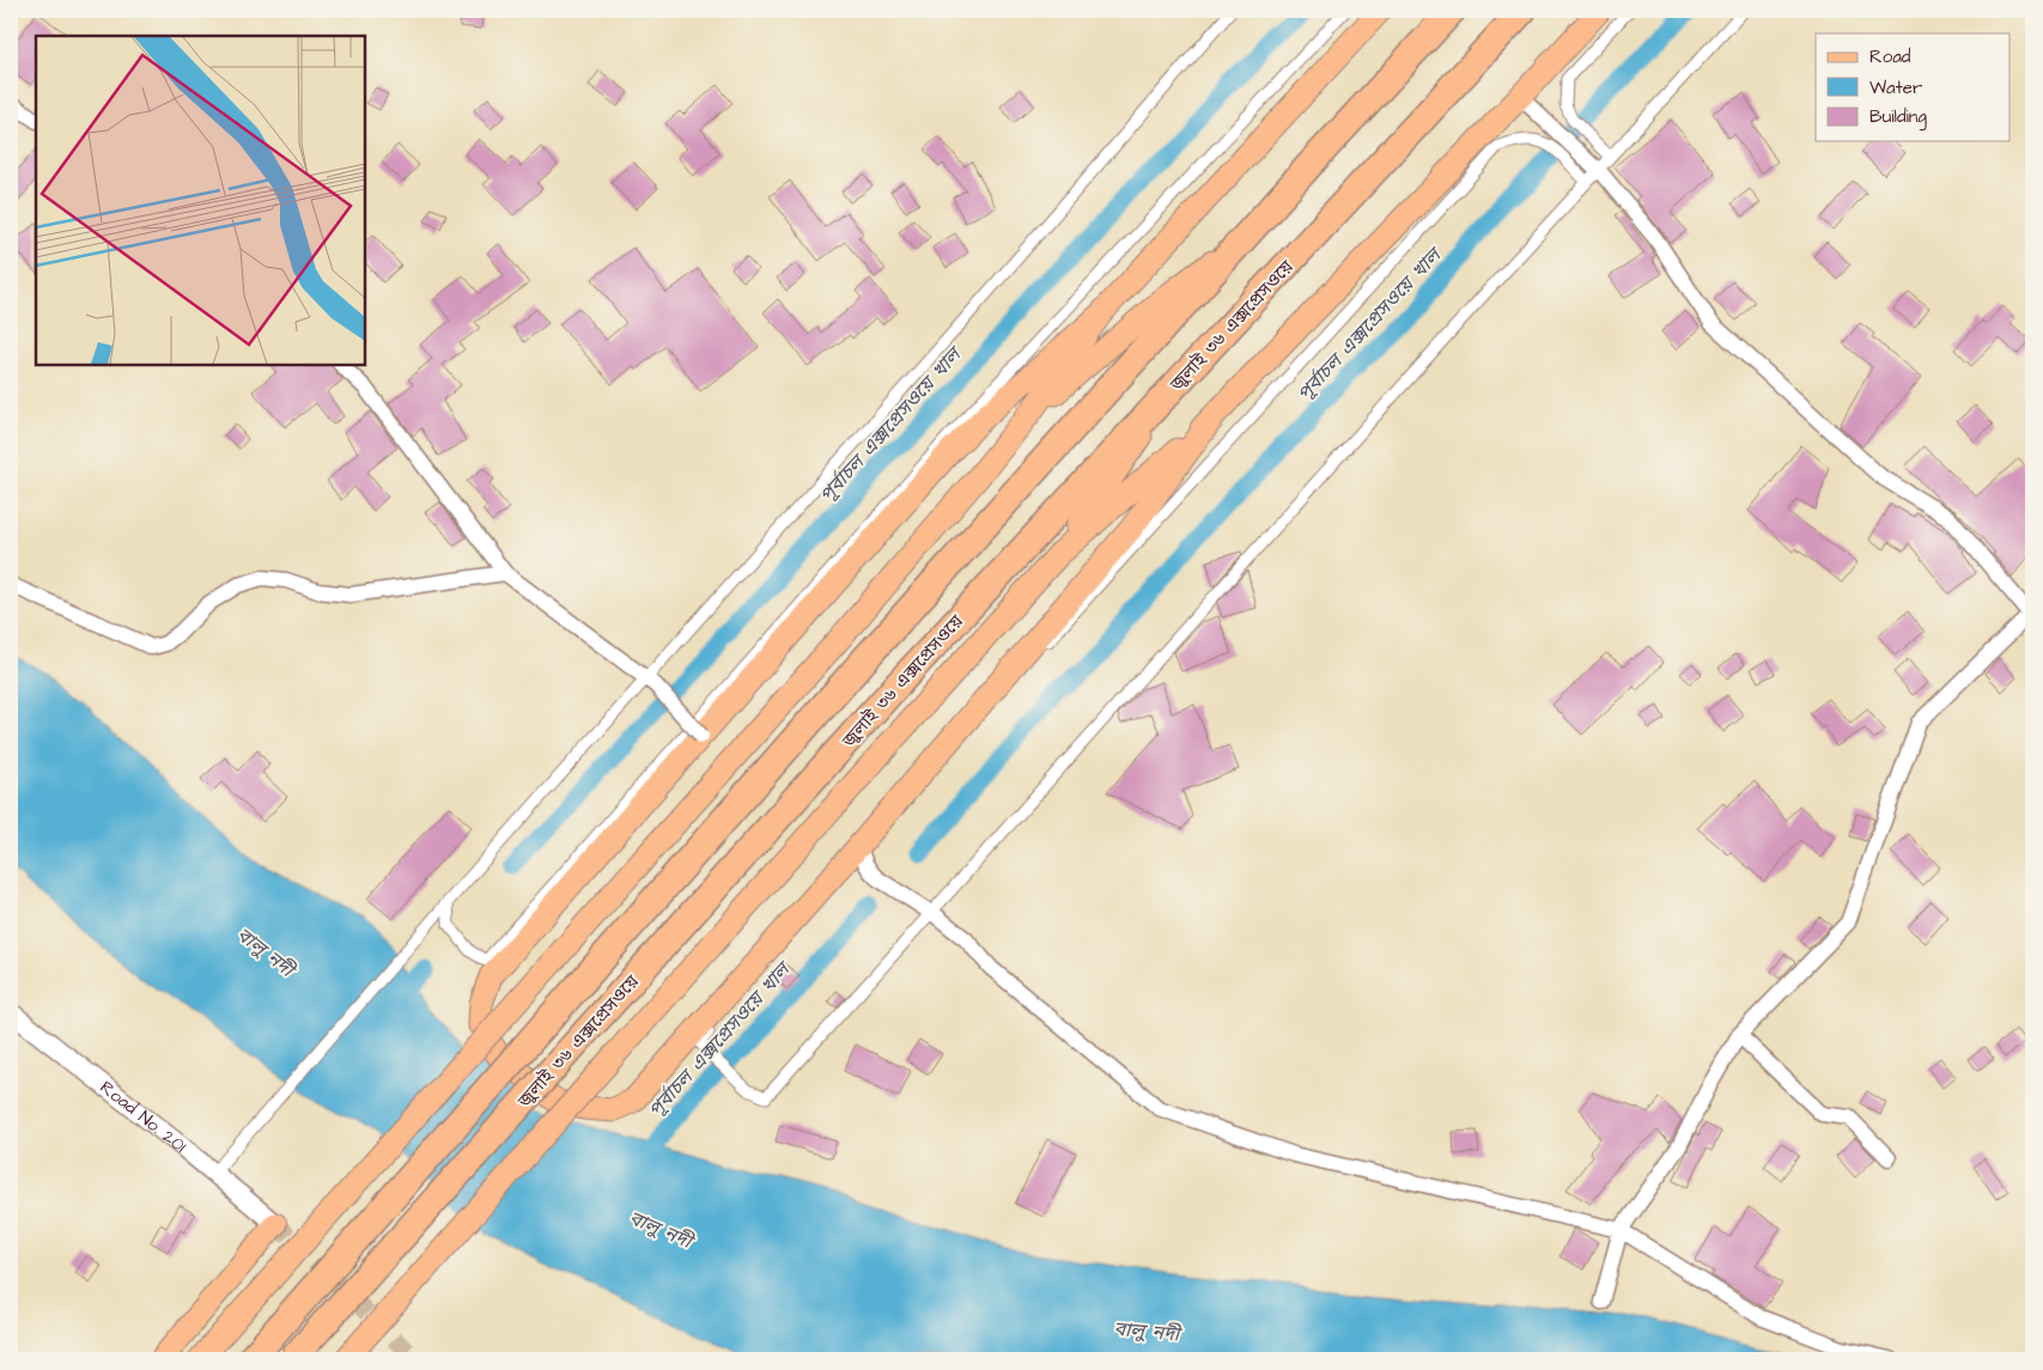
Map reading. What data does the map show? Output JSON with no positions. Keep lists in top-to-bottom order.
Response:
{
  "streets": {
    "highway": ["জুলাই ৩৬ এক্সপ্রেসওয়ে"],
    "street": ["Road No. 201"]
  },
  "water": ["পূর্বাচল এক্সপ্রেসওয়ে খাল", "বালু নদী"],
  "legend": ["Road", "Water", "Building"]
}
